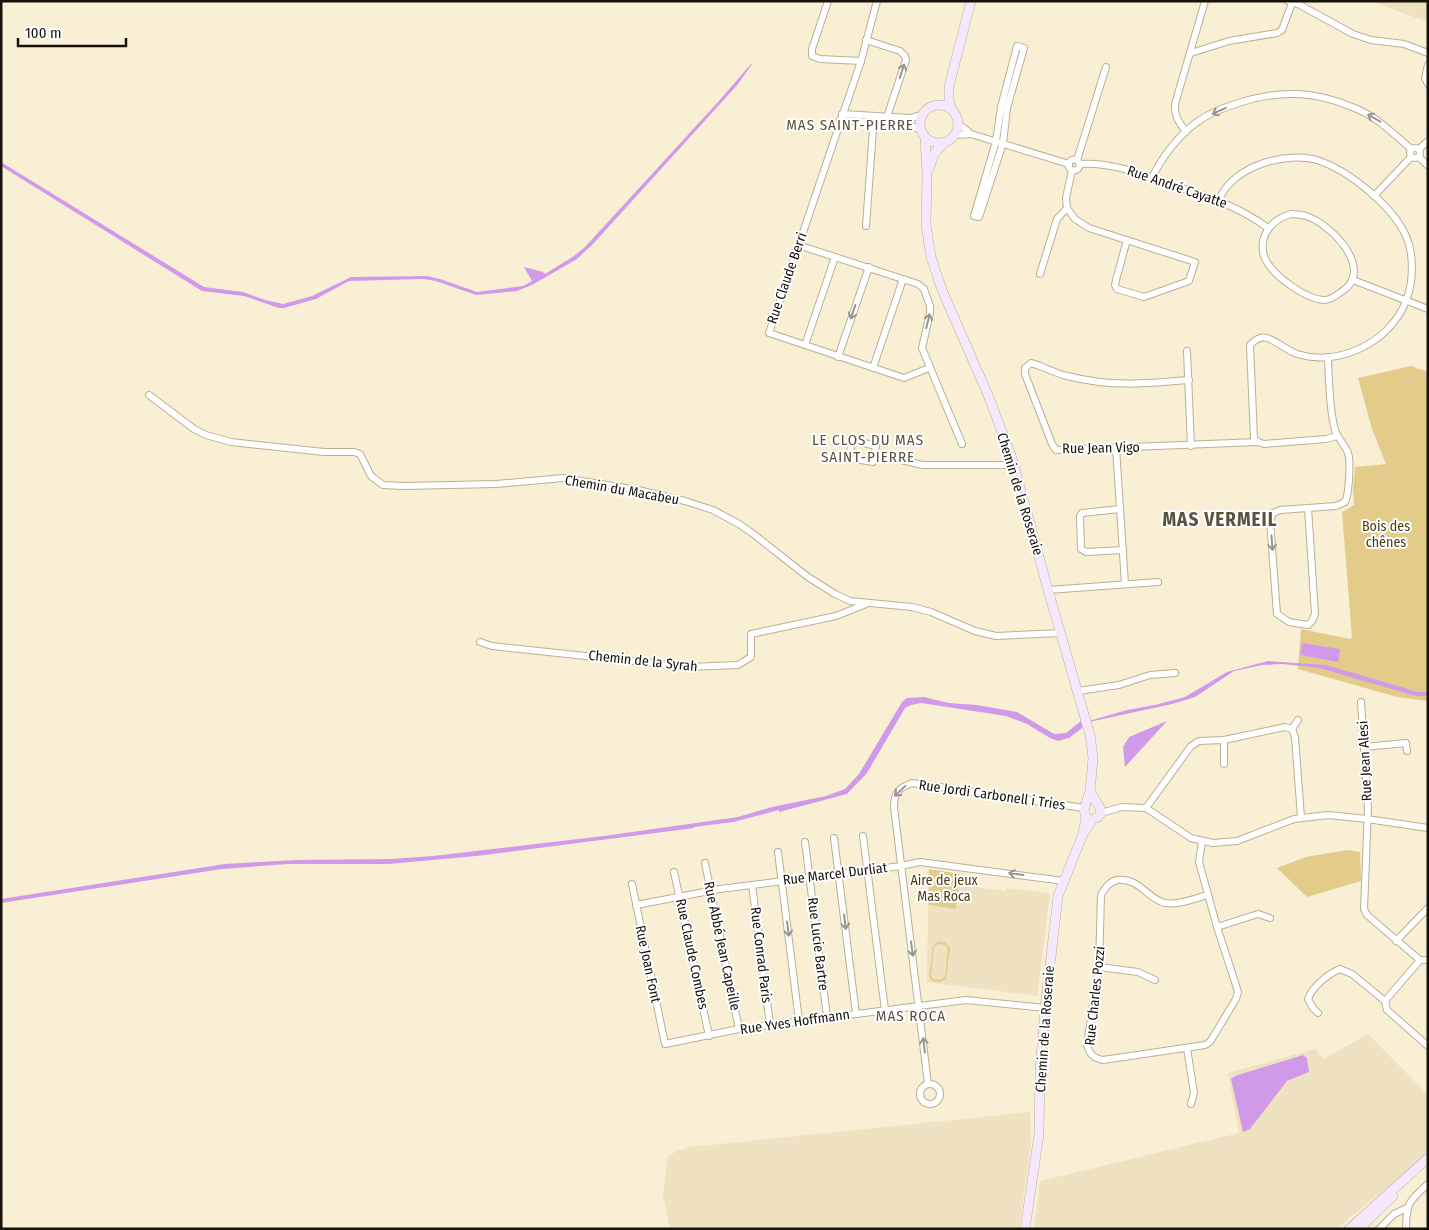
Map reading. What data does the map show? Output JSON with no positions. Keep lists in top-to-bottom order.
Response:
{
  "streets": {
    "street": [
      "Rue André Cayatte",
      "Rue Claude Berri",
      "Rue Jean Vigo",
      "Chemin du Macabeu",
      "Chemin de la Roseraie",
      "Chemin de la Syrah",
      "Rue Jean Alesi",
      "Rue Jordi Carbonell i Tries",
      "Rue Marcel Durliat",
      "Rue Lucie Bartre",
      "Rue Abbé Jean Capeille",
      "Rue Claude Combes",
      "Rue Conrad Paris",
      "Rue Joan Font",
      "Rue Charles Pozzi",
      "Rue Yves Hoffmann"
    ]
  },
  "crossings": [
    ["Chemin du Macabeu", "Chemin de la Roseraie"],
    ["Chemin du Macabeu", "Chemin de la Syrah"],
    ["Chemin de la Roseraie", "Rue Jordi Carbonell i Tries"],
    ["Chemin de la Roseraie", "Rue Marcel Durliat"],
    ["Chemin de la Roseraie", "Rue Yves Hoffmann"],
    ["Rue Jordi Carbonell i Tries", "Rue Marcel Durliat"],
    ["Rue Jordi Carbonell i Tries", "Rue Yves Hoffmann"],
    ["Rue Marcel Durliat", "Rue Lucie Bartre"],
    ["Rue Marcel Durliat", "Rue Abbé Jean Capeille"],
    ["Rue Marcel Durliat", "Rue Claude Combes"],
    ["Rue Marcel Durliat", "Rue Conrad Paris"],
    ["Rue Marcel Durliat", "Rue Joan Font"],
    ["Rue Lucie Bartre", "Rue Yves Hoffmann"],
    ["Rue Abbé Jean Capeille", "Rue Yves Hoffmann"],
    ["Rue Claude Combes", "Rue Yves Hoffmann"],
    ["Rue Conrad Paris", "Rue Yves Hoffmann"],
    ["Rue Joan Font", "Rue Yves Hoffmann"]
  ],
  "one_way": ["Rue Marcel Durliat"],
  "districts": [
    "MAS SAINT-PIERRE",
    "LE CLOS DU MAS SAINT-PIERRE",
    "MAS VERMEIL",
    "MAS ROCA"
  ],
  "parks": ["Bois des chênes", "Aire de jeux Mas Roca"],
  "scale_bar": "100 m"
}
